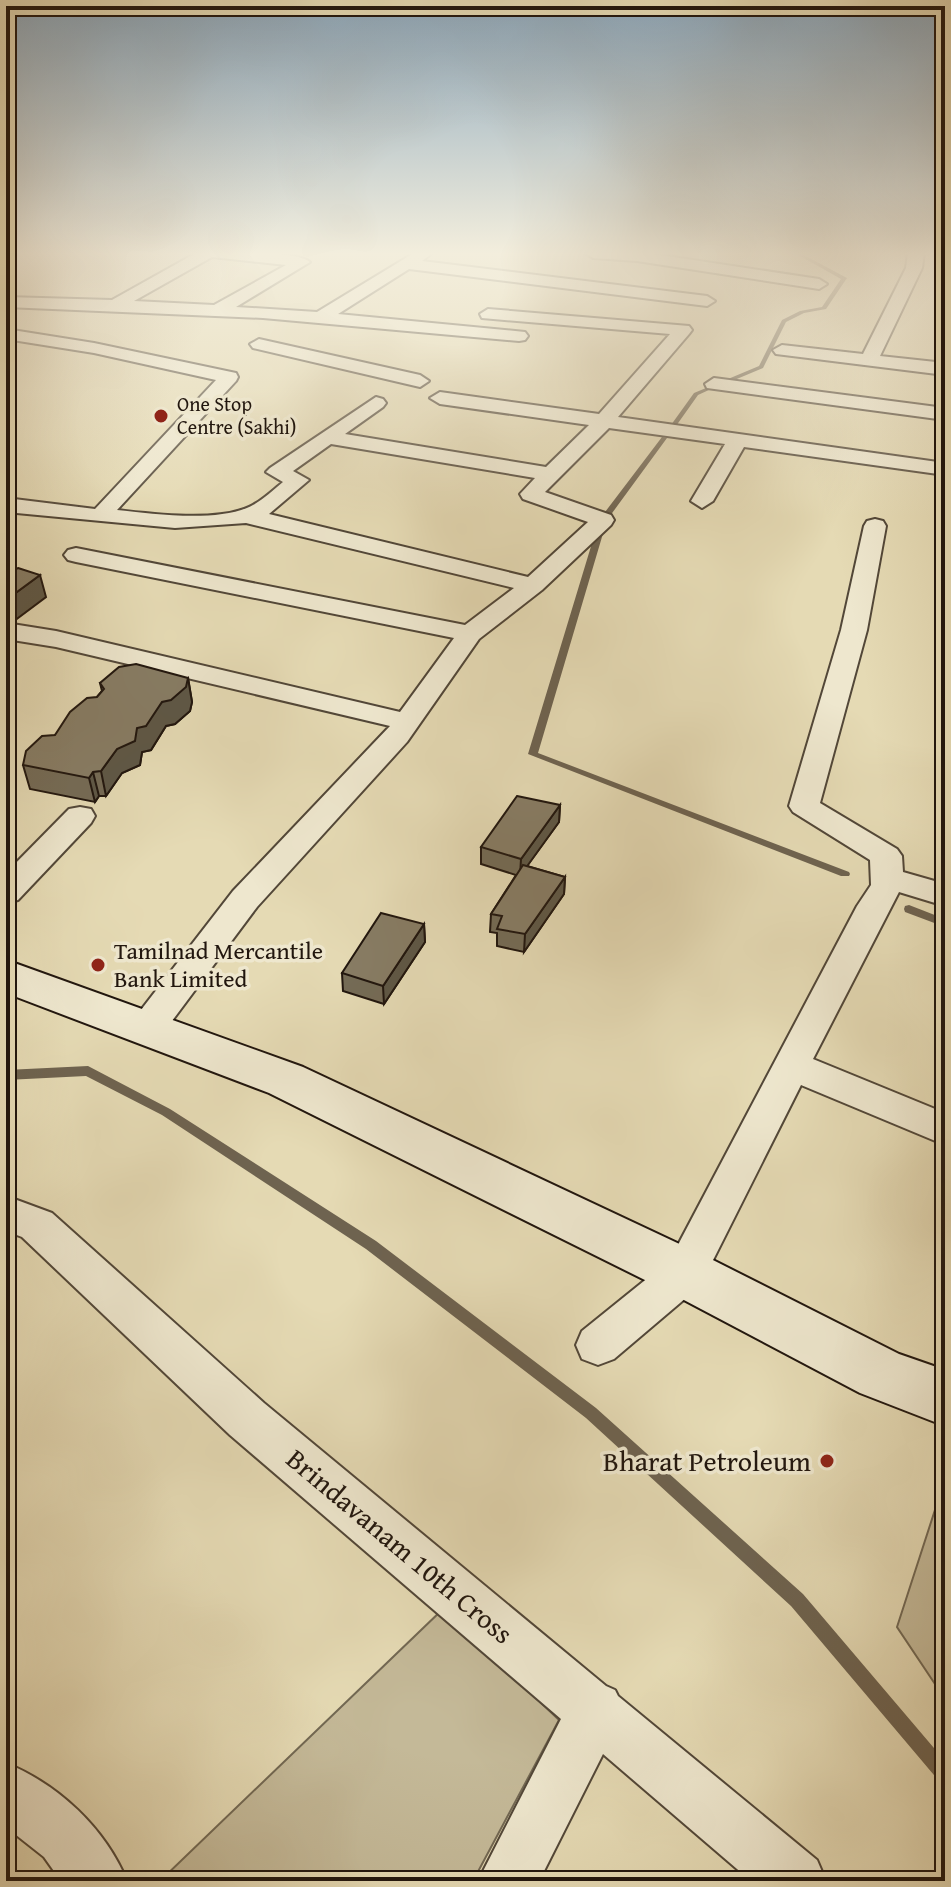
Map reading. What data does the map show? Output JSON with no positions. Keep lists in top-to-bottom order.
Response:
{
  "streets": {
    "street": ["Brindavanam 10th Cross"]
  },
  "places": ["One Stop Centre (Sakhi)", "Tamilnad Mercantile Bank Limited", "Bharat Petroleum"]
}
